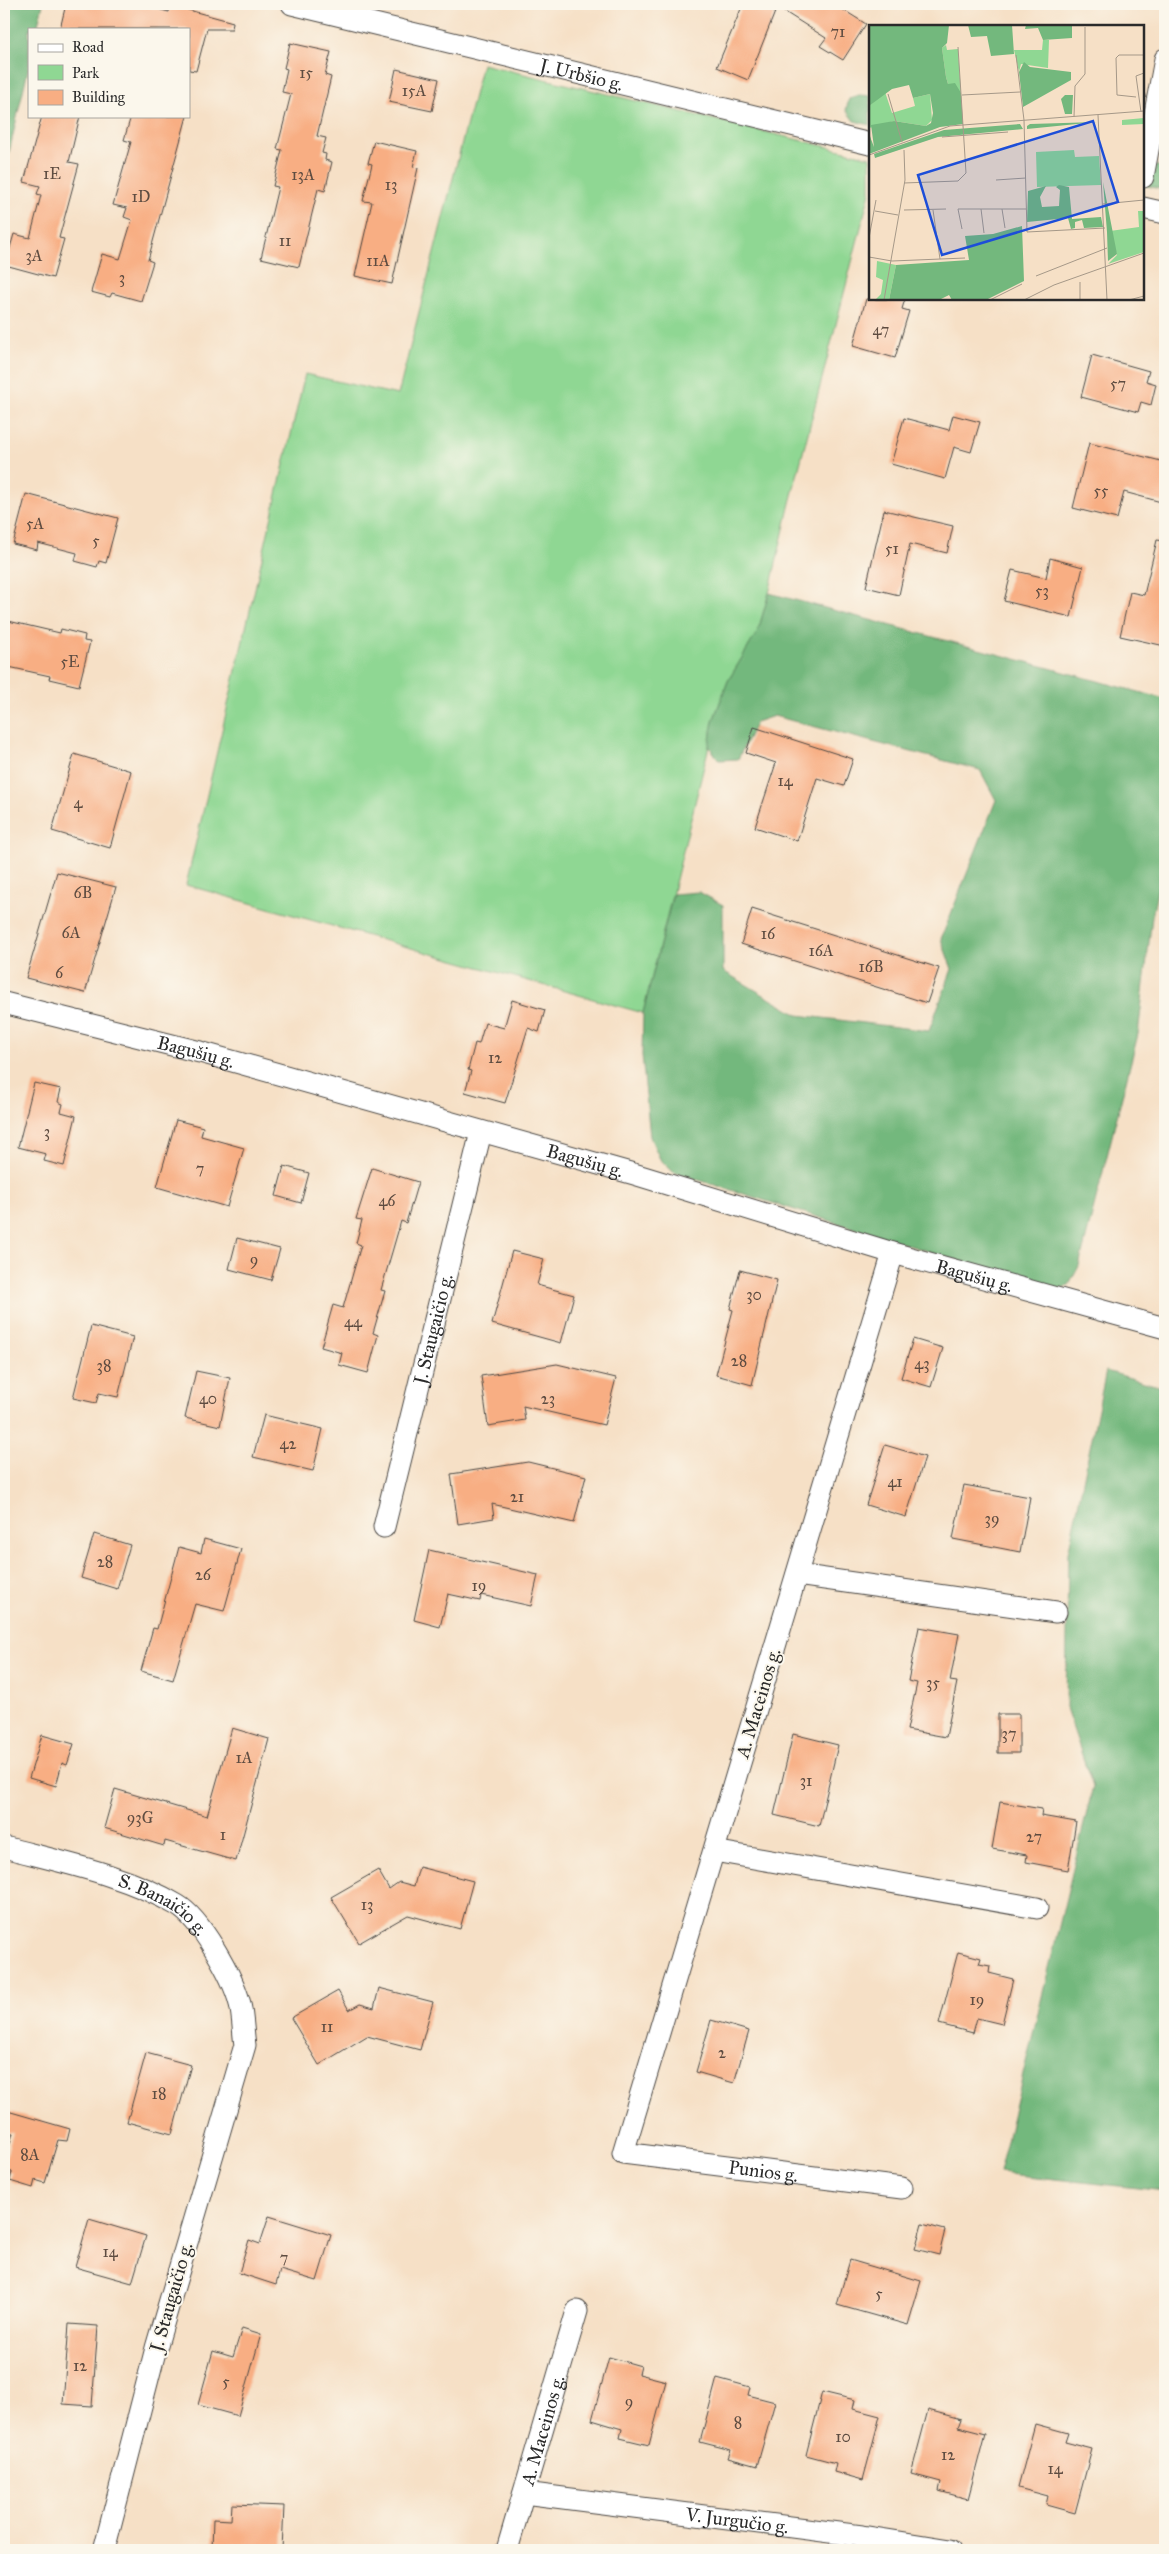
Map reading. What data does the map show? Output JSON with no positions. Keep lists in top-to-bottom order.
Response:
{
  "streets": {
    "street": [
      "J. Urbšio g.",
      "Bagušių g.",
      "J. Staugaičio g.",
      "A. Maceinos g.",
      "S. Banaičio g.",
      "Punios g.",
      "V. Jurgučio g."
    ]
  },
  "crossings": [
    ["Bagušių g.", "J. Staugaičio g."],
    ["Bagušių g.", "A. Maceinos g."],
    ["J. Staugaičio g.", "S. Banaičio g."],
    ["A. Maceinos g.", "Punios g."],
    ["A. Maceinos g.", "V. Jurgučio g."]
  ],
  "house_numbers": [
    "71",
    "15",
    "15A",
    "1E",
    "13A",
    "13",
    "1D",
    "11",
    "3A",
    "11A",
    "3",
    "47",
    "57",
    "55",
    "5A",
    "5",
    "51",
    "53",
    "5E",
    "14",
    "4",
    "6B",
    "6A",
    "16",
    "16A",
    "16B",
    "6",
    "12",
    "3",
    "7",
    "46",
    "9",
    "30",
    "44",
    "28",
    "43",
    "38",
    "40",
    "23",
    "42",
    "41",
    "21",
    "39",
    "28",
    "26",
    "19",
    "35",
    "37",
    "1A",
    "31",
    "93G",
    "1",
    "27",
    "13",
    "19",
    "11",
    "2",
    "18",
    "8A",
    "14",
    "7",
    "5",
    "12",
    "5",
    "9",
    "8",
    "10",
    "12",
    "14"
  ],
  "legend": ["Road", "Park", "Building"]
}
